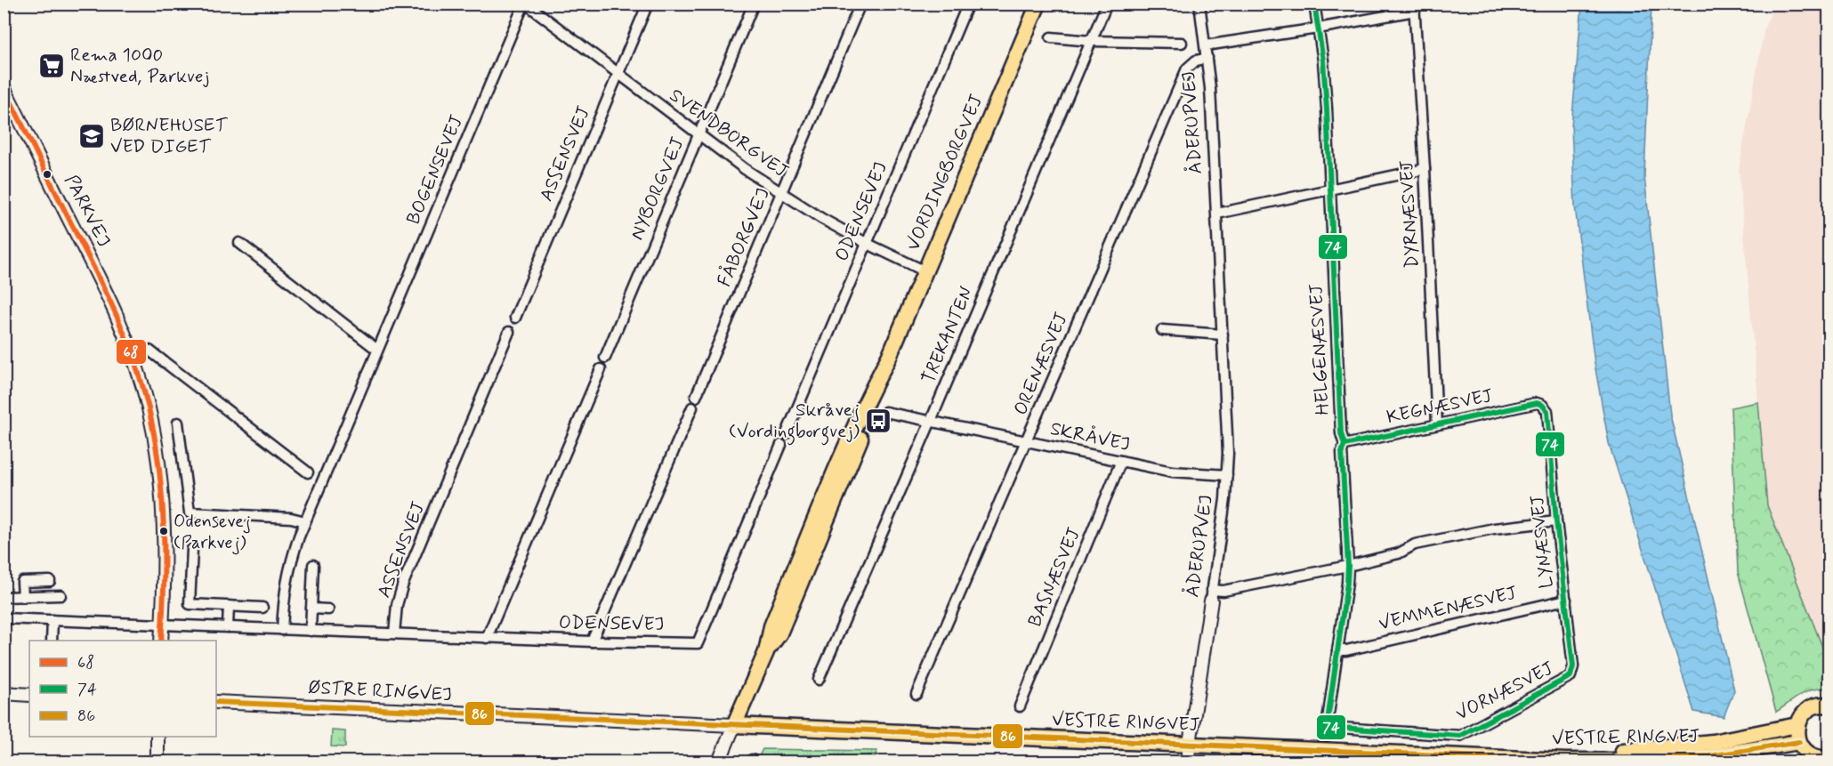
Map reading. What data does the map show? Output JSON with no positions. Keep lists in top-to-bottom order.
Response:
{
  "streets": {
    "main road": ["VORDINGBORGVEJ", "VESTRE RINGVEJ"],
    "street": [
      "ÅDERUPVEJ",
      "SVENDBORGVEJ",
      "ASSENSVEJ",
      "BOGENSEVEJ",
      "NYBORGVEJ",
      "PARKVEJ",
      "ODENSEVEJ",
      "DYRNÆSVEJ",
      "FÅBORGVEJ",
      "TREKANTEN",
      "HELGENÆSVEJ",
      "ORENÆSVEJ",
      "KEGNÆSVEJ",
      "SKRÅVEJ",
      "LYNÆSVEJ",
      "BASNÆSVEJ",
      "VEMMENÆSVEJ",
      "ØSTRE RINGVEJ",
      "VORNÆSVEJ"
    ]
  },
  "crossings": [
    ["ÅDERUPVEJ", "ORENÆSVEJ"],
    ["ÅDERUPVEJ", "SKRÅVEJ"],
    ["ÅDERUPVEJ", "VESTRE RINGVEJ"],
    ["SVENDBORGVEJ", "ASSENSVEJ"],
    ["SVENDBORGVEJ", "BOGENSEVEJ"],
    ["SVENDBORGVEJ", "VORDINGBORGVEJ"],
    ["SVENDBORGVEJ", "NYBORGVEJ"],
    ["SVENDBORGVEJ", "ODENSEVEJ"],
    ["SVENDBORGVEJ", "FÅBORGVEJ"],
    ["ASSENSVEJ", "ODENSEVEJ"],
    ["BOGENSEVEJ", "ODENSEVEJ"],
    ["VORDINGBORGVEJ", "ØSTRE RINGVEJ"],
    ["VORDINGBORGVEJ", "VESTRE RINGVEJ"],
    ["PARKVEJ", "ODENSEVEJ"],
    ["DYRNÆSVEJ", "KEGNÆSVEJ"],
    ["TREKANTEN", "SKRÅVEJ"],
    ["HELGENÆSVEJ", "KEGNÆSVEJ"],
    ["HELGENÆSVEJ", "VEMMENÆSVEJ"],
    ["HELGENÆSVEJ", "VORNÆSVEJ"],
    ["ORENÆSVEJ", "SKRÅVEJ"],
    ["KEGNÆSVEJ", "LYNÆSVEJ"],
    ["SKRÅVEJ", "BASNÆSVEJ"],
    ["LYNÆSVEJ", "VEMMENÆSVEJ"],
    ["LYNÆSVEJ", "VORNÆSVEJ"],
    ["ØSTRE RINGVEJ", "VESTRE RINGVEJ"]
  ],
  "places": {
    "supermarket": ["Rema 1000 Næstved, Parkvej"],
    "school or university": ["BØRNEHUSET VED DIGET"],
    "bus stop": ["Skråvej (Vordingborgvej)"],
    "other": ["Odensevej (Parkvej)"]
  },
  "lines": ["transit line 74", "transit line 68", "transit line 86"],
  "legend": ["68", "74", "86"]
}
